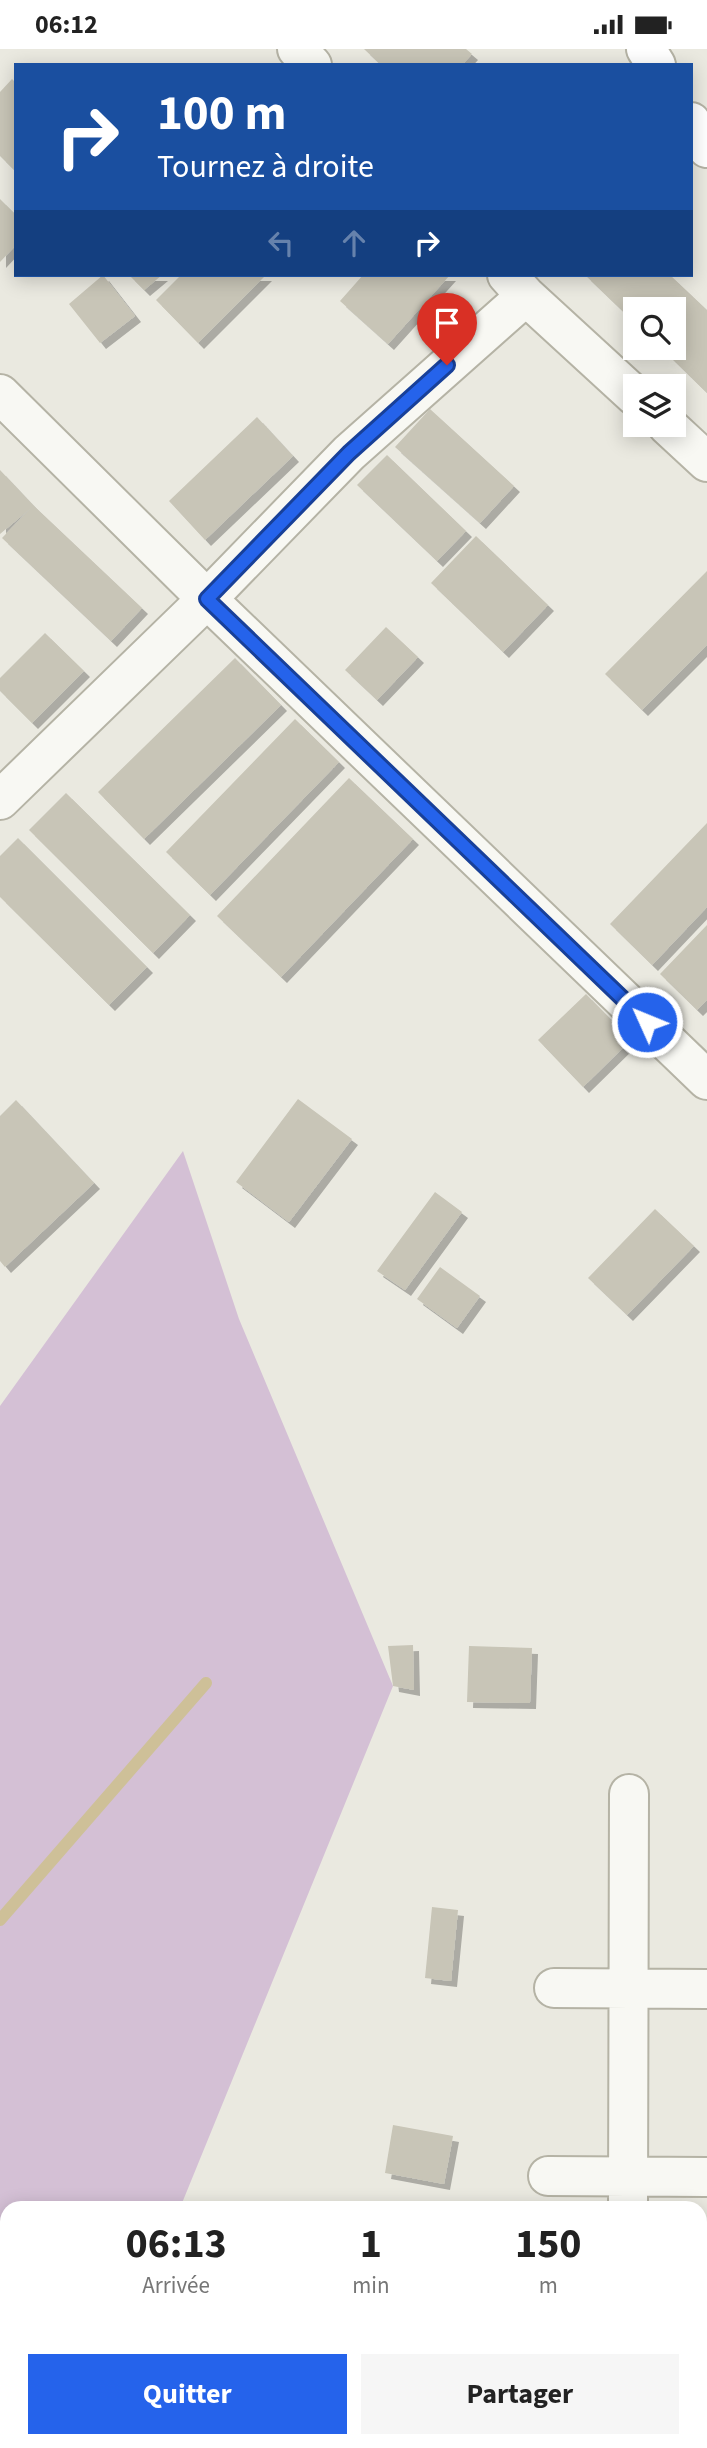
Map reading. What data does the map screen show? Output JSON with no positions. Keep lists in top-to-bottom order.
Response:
{
  "page": {
    "status": "06:12",
    "turn": ["100 m", "Tournez à droite"],
    "eta": [
      "06:13",
      "Arrivée",
      "1",
      "min",
      "150",
      "m"
    ],
    "buttons": ["Quitter", "Partager"]
  }
}
